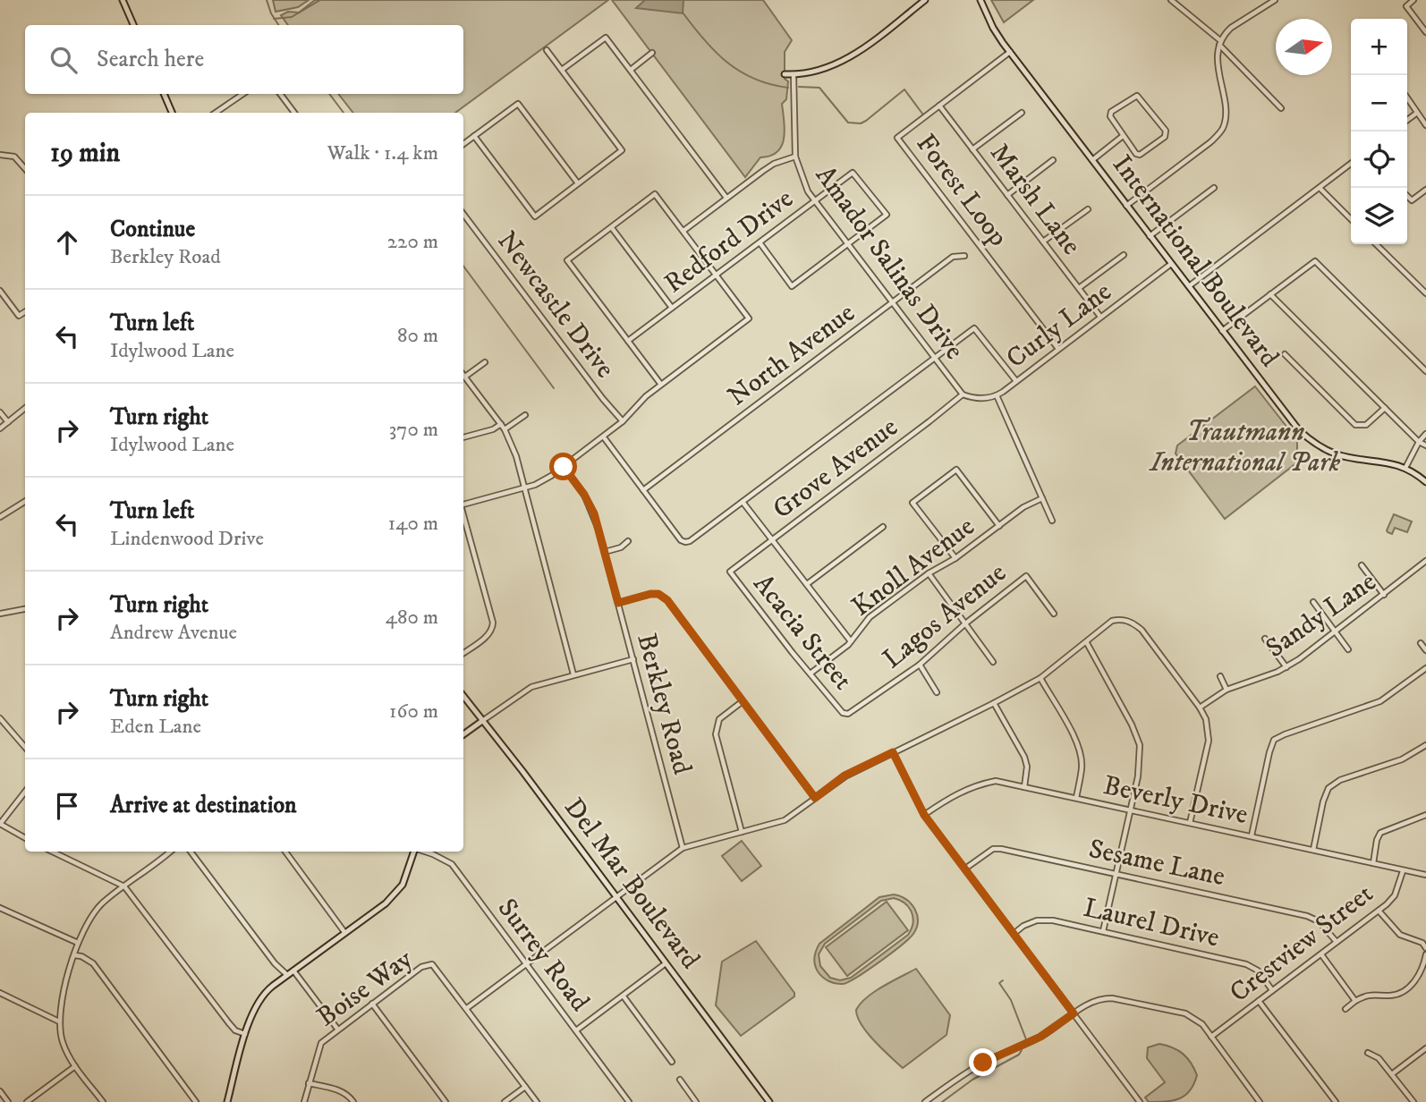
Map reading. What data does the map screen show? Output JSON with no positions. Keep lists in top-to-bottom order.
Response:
{
  "streets": {
    "main road": ["International Boulevard", "Del Mar Boulevard"],
    "street": [
      "Forest Loop",
      "Marsh Lane",
      "Redford Drive",
      "Amador Salinas Drive",
      "Newcastle Drive",
      "Curly Lane",
      "North Avenue",
      "Grove Avenue",
      "Knoll Avenue",
      "Sandy Lane",
      "Lagos Avenue",
      "Acacia Street",
      "Berkley Road",
      "Beverly Drive",
      "Sesame Lane",
      "Laurel Drive",
      "Crestview Street",
      "Surrey Road",
      "Boise Way"
    ]
  },
  "crossings": [
    ["Forest Loop", "Marsh Lane"],
    ["Forest Loop", "International Boulevard"],
    ["Forest Loop", "Curly Lane"],
    ["Marsh Lane", "Curly Lane"],
    ["Redford Drive", "Amador Salinas Drive"],
    ["International Boulevard", "Curly Lane"],
    ["Amador Salinas Drive", "Curly Lane"],
    ["Amador Salinas Drive", "North Avenue"],
    ["Amador Salinas Drive", "Grove Avenue"],
    ["Curly Lane", "Grove Avenue"],
    ["Grove Avenue", "Acacia Street"],
    ["Knoll Avenue", "Acacia Street"],
    ["Lagos Avenue", "Acacia Street"],
    ["Beverly Drive", "Crestview Street"],
    ["Sesame Lane", "Crestview Street"],
    ["Laurel Drive", "Crestview Street"]
  ],
  "parks": ["Trautmann International Park"],
  "north": "right",
  "page": {
    "map_buttons": ["+", "−"],
    "search": "Search here",
    "heading": ["19 min", "Walk · 1.4 km"],
    "list": [
      ["Continue", "Berkley Road", "220 m"],
      ["Turn left", "Idylwood Lane", "80 m"],
      ["Turn right", "Idylwood Lane", "370 m"],
      ["Turn left", "Lindenwood Drive", "140 m"],
      ["Turn right", "Andrew Avenue", "480 m"],
      ["Turn right", "Eden Lane", "160 m"],
      "Arrive at destination"
    ]
  }
}
